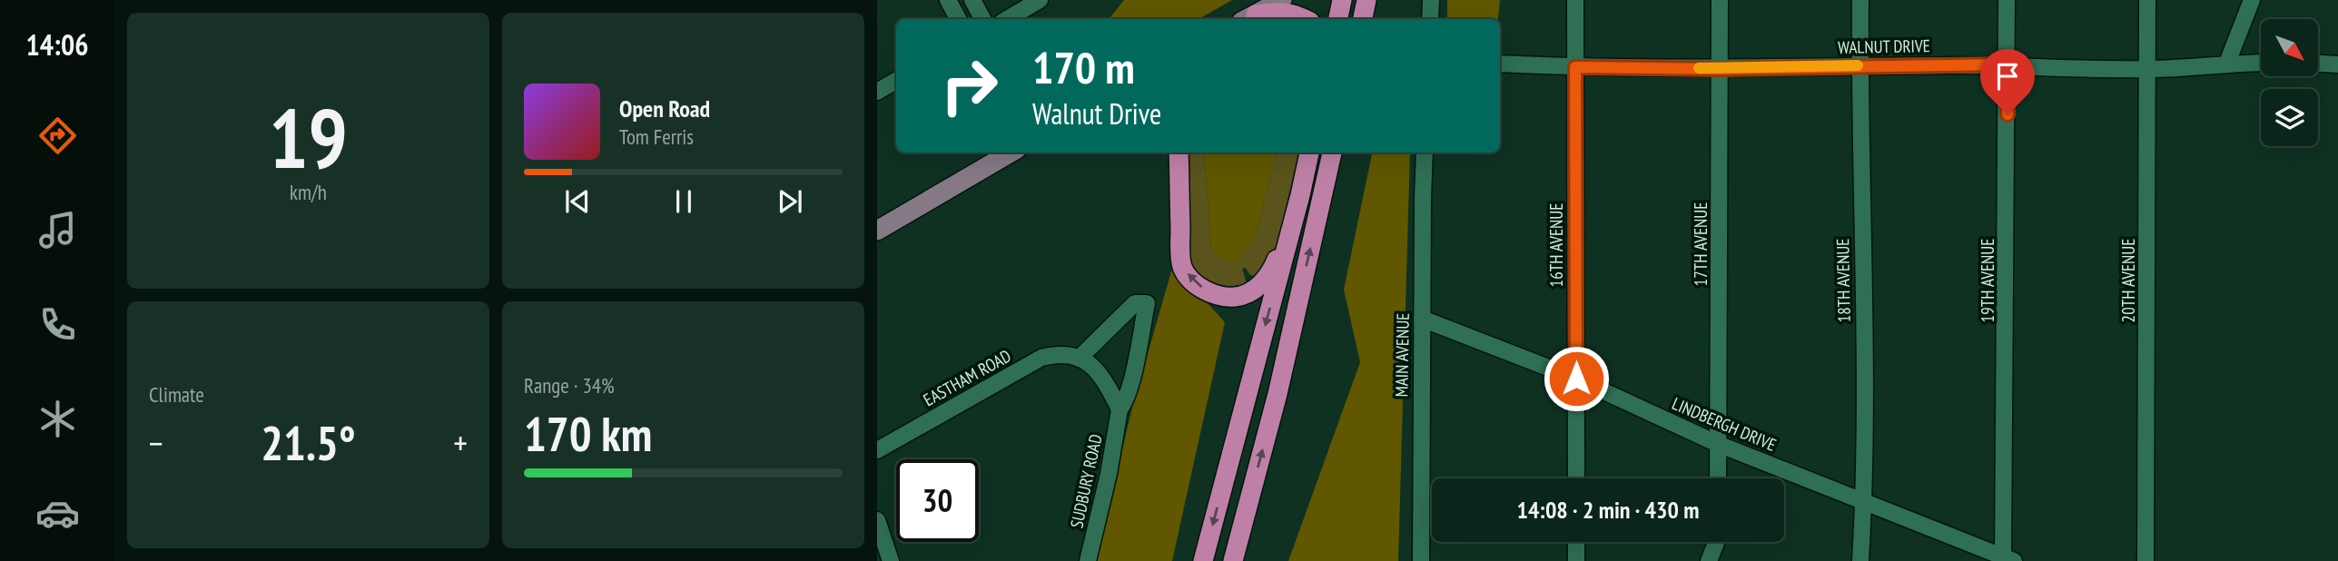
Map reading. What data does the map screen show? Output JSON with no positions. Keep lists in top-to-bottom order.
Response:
{
  "streets": {
    "street": [
      "WALNUT DRIVE",
      "17TH AVENUE",
      "16TH AVENUE",
      "18TH AVENUE",
      "19TH AVENUE",
      "20TH AVENUE",
      "MAIN AVENUE",
      "EASTHAM ROAD",
      "LINDBERGH DRIVE",
      "SUDBURY ROAD"
    ]
  },
  "crossings": [
    ["WALNUT DRIVE", "17TH AVENUE"],
    ["WALNUT DRIVE", "16TH AVENUE"],
    ["WALNUT DRIVE", "18TH AVENUE"],
    ["WALNUT DRIVE", "19TH AVENUE"],
    ["WALNUT DRIVE", "20TH AVENUE"],
    ["17TH AVENUE", "LINDBERGH DRIVE"],
    ["16TH AVENUE", "LINDBERGH DRIVE"],
    ["18TH AVENUE", "LINDBERGH DRIVE"],
    ["19TH AVENUE", "LINDBERGH DRIVE"],
    ["MAIN AVENUE", "LINDBERGH DRIVE"]
  ],
  "north": "bottom right",
  "page": {
    "tabs": "14:06",
    "tile": [
      ["19", "km/h"],
      "Climate",
      ["Range · 34%", "170 km"]
    ],
    "turn": ["170 m", "Walnut Drive"],
    "song": ["Open Road", "Tom Ferris"],
    "heat": ["−", "21.5°", "+"],
    "limit": "30",
    "trip": "14:08 · 2 min · 430 m"
  }
}
